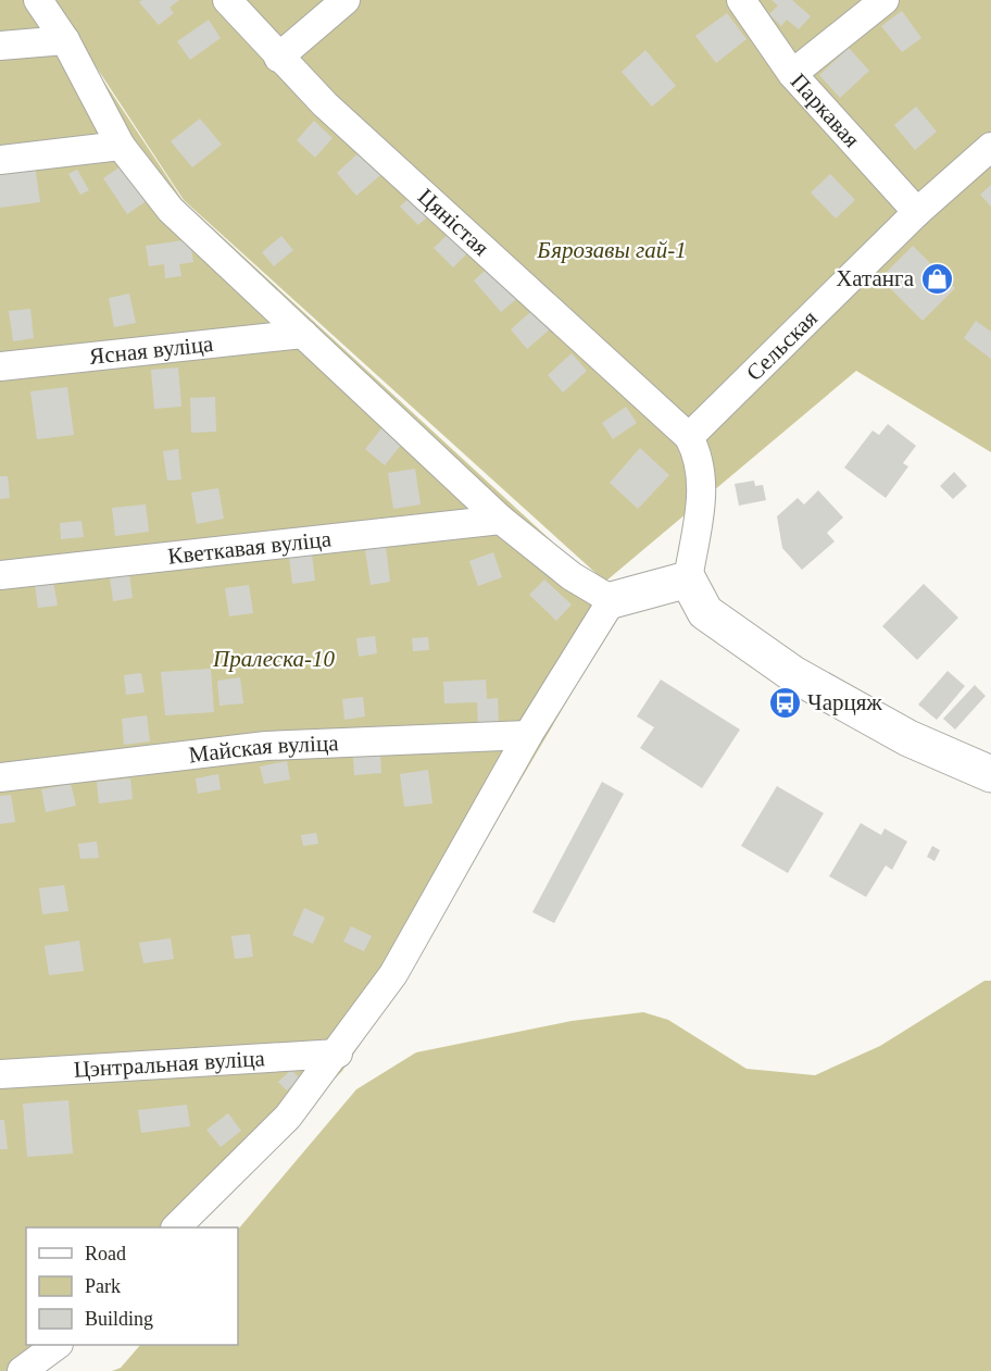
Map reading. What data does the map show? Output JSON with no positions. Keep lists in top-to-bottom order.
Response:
{
  "streets": {
    "street": [
      "Паркавая",
      "Цяністая",
      "Сельская",
      "Ясная вуліца",
      "Кветкавая вуліца",
      "Майская вуліца",
      "Цэнтральная вуліца"
    ]
  },
  "crossings": [
    ["Паркавая", "Сельская"],
    ["Цяністая", "Сельская"]
  ],
  "parks": ["Бярозавы гай-1", "Пралеска-10"],
  "places": {
    "shop": ["Хатанга"],
    "bus stop": ["Чарцяж"]
  },
  "legend": ["Road", "Park", "Building"]
}
